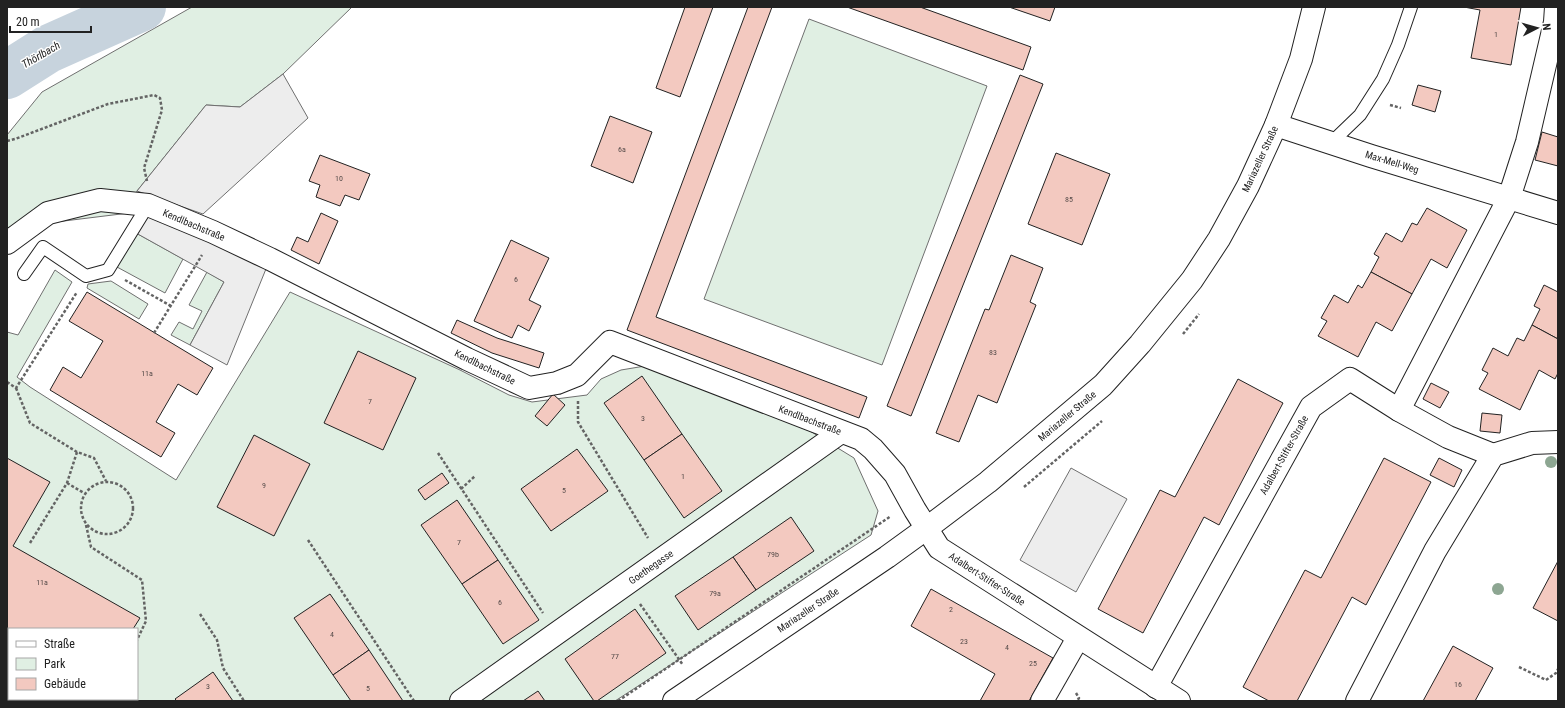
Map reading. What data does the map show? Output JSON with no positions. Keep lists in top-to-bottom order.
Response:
{
  "streets": {
    "street": [
      "Mariazeller Straße",
      "Max-Mell-Weg",
      "Kendlbachstraße",
      "Adalbert-Stifter-Straße",
      "Goethegasse"
    ]
  },
  "crossings": [
    ["Mariazeller Straße", "Max-Mell-Weg"],
    ["Mariazeller Straße", "Kendlbachstraße"],
    ["Mariazeller Straße", "Adalbert-Stifter-Straße"],
    ["Kendlbachstraße", "Adalbert-Stifter-Straße"],
    ["Kendlbachstraße", "Goethegasse"]
  ],
  "water": ["Thörlbach"],
  "house_numbers": [
    "1",
    "6a",
    "10",
    "85",
    "6",
    "83",
    "11a",
    "7",
    "3",
    "1",
    "9",
    "5",
    "7",
    "79b",
    "11a",
    "79a",
    "6",
    "2",
    "4",
    "23",
    "4",
    "77",
    "25",
    "16",
    "3",
    "5"
  ],
  "legend": ["Straße", "Park", "Gebäude"],
  "scale_bar": "20 m",
  "north": "right"
}
